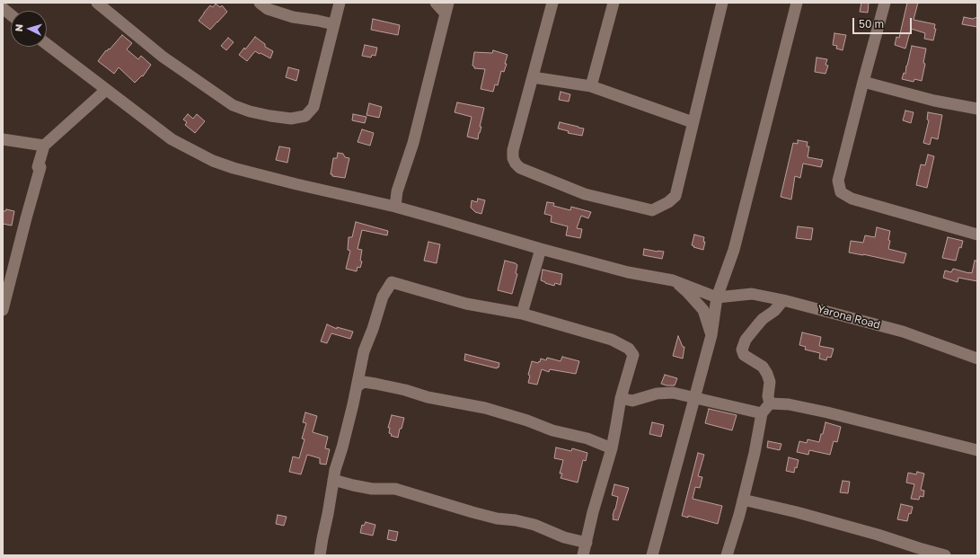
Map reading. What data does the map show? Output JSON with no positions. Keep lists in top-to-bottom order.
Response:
{
  "streets": {
    "street": ["Yarona Road"]
  },
  "scale_bar": "50 m",
  "north": "left"
}
